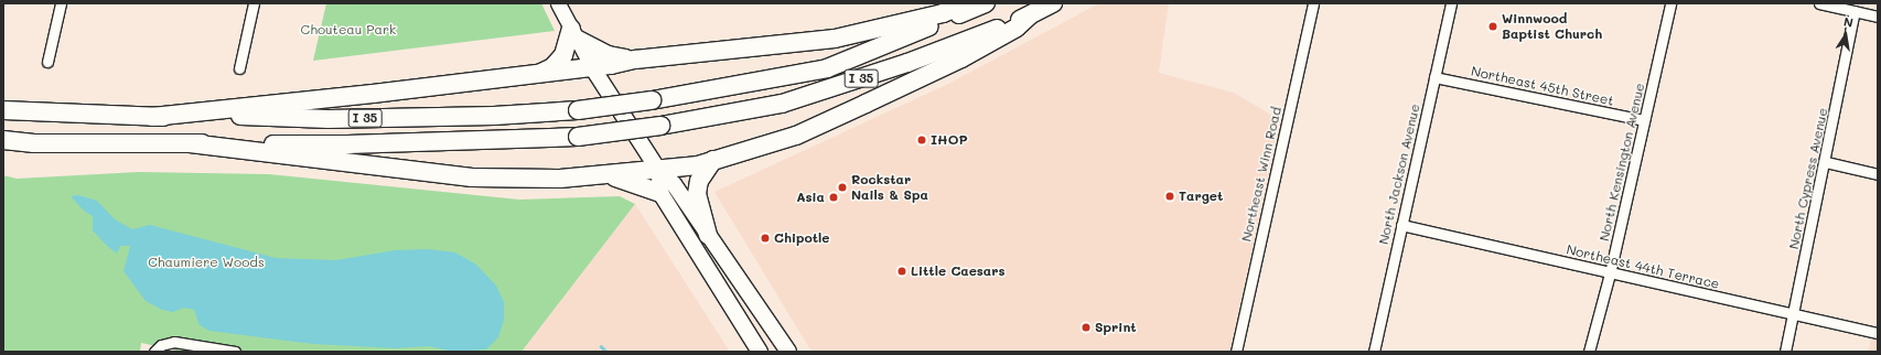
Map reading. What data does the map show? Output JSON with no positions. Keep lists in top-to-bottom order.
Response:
{
  "streets": {
    "highway": ["I 35"],
    "street": [
      "Northeast 45th Street",
      "North Kensington Avenue",
      "Northeast Winn Road",
      "North Jackson Avenue",
      "North Cypress Avenue",
      "Northeast 44th Terrace"
    ]
  },
  "crossings": [
    ["Northeast 45th Street", "North Kensington Avenue"],
    ["Northeast 45th Street", "North Jackson Avenue"],
    ["North Kensington Avenue", "Northeast 44th Terrace"],
    ["North Jackson Avenue", "Northeast 44th Terrace"],
    ["North Cypress Avenue", "Northeast 44th Terrace"]
  ],
  "parks": ["Chouteau Park", "Chaumiere Woods"],
  "places": [
    "Winnwood Baptist Church",
    "IHOP",
    "Rockstar Nails & Spa",
    "Target",
    "Asia",
    "Chipotle",
    "Little Caesars",
    "Sprint"
  ],
  "north": "top"
}
